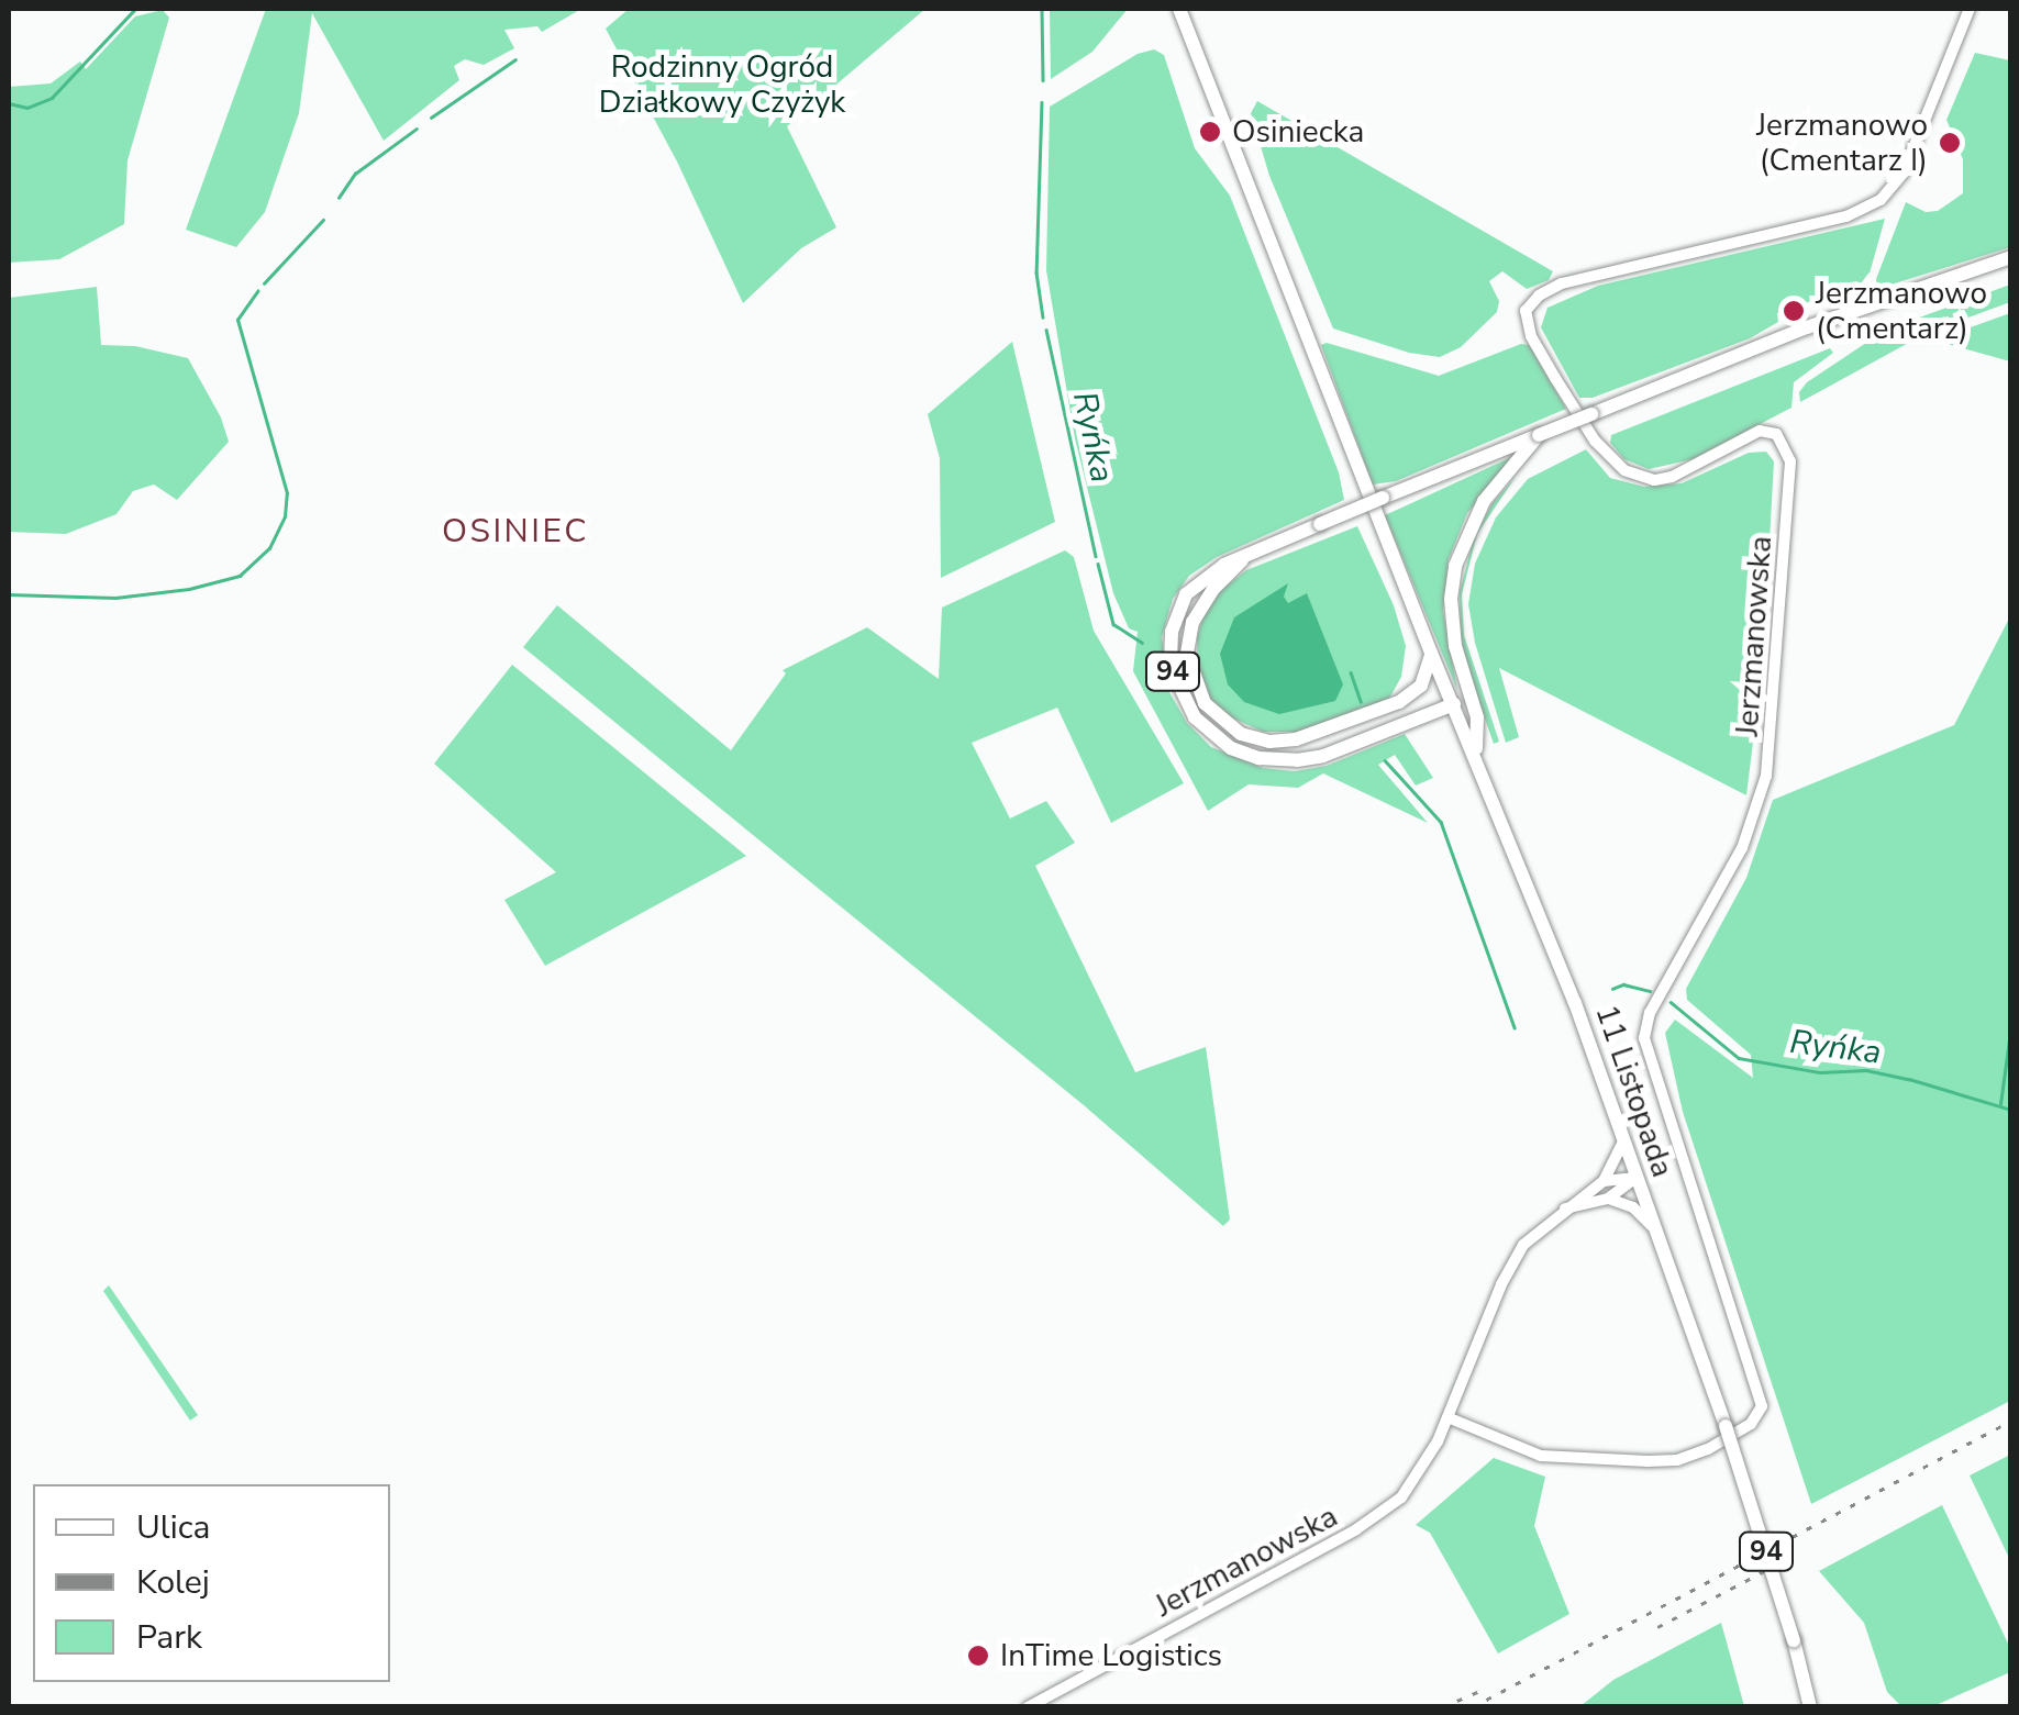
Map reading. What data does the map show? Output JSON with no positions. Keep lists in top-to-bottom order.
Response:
{
  "streets": {
    "main road": ["94", "11 Listopada"],
    "street": ["Jerzmanowska"]
  },
  "crossings": [
    ["Jerzmanowska", "11 Listopada"],
    ["94", "11 Listopada"]
  ],
  "districts": ["OSINIEC"],
  "water": ["Ryńka"],
  "parks": ["Rodzinny Ogród Działkowy Czyżyk"],
  "places": [
    "Osiniecka",
    "Jerzmanowo (Cmentarz I)",
    "Jerzmanowo (Cmentarz)",
    "InTime Logistics"
  ],
  "legend": ["Ulica", "Kolej", "Park"]
}
